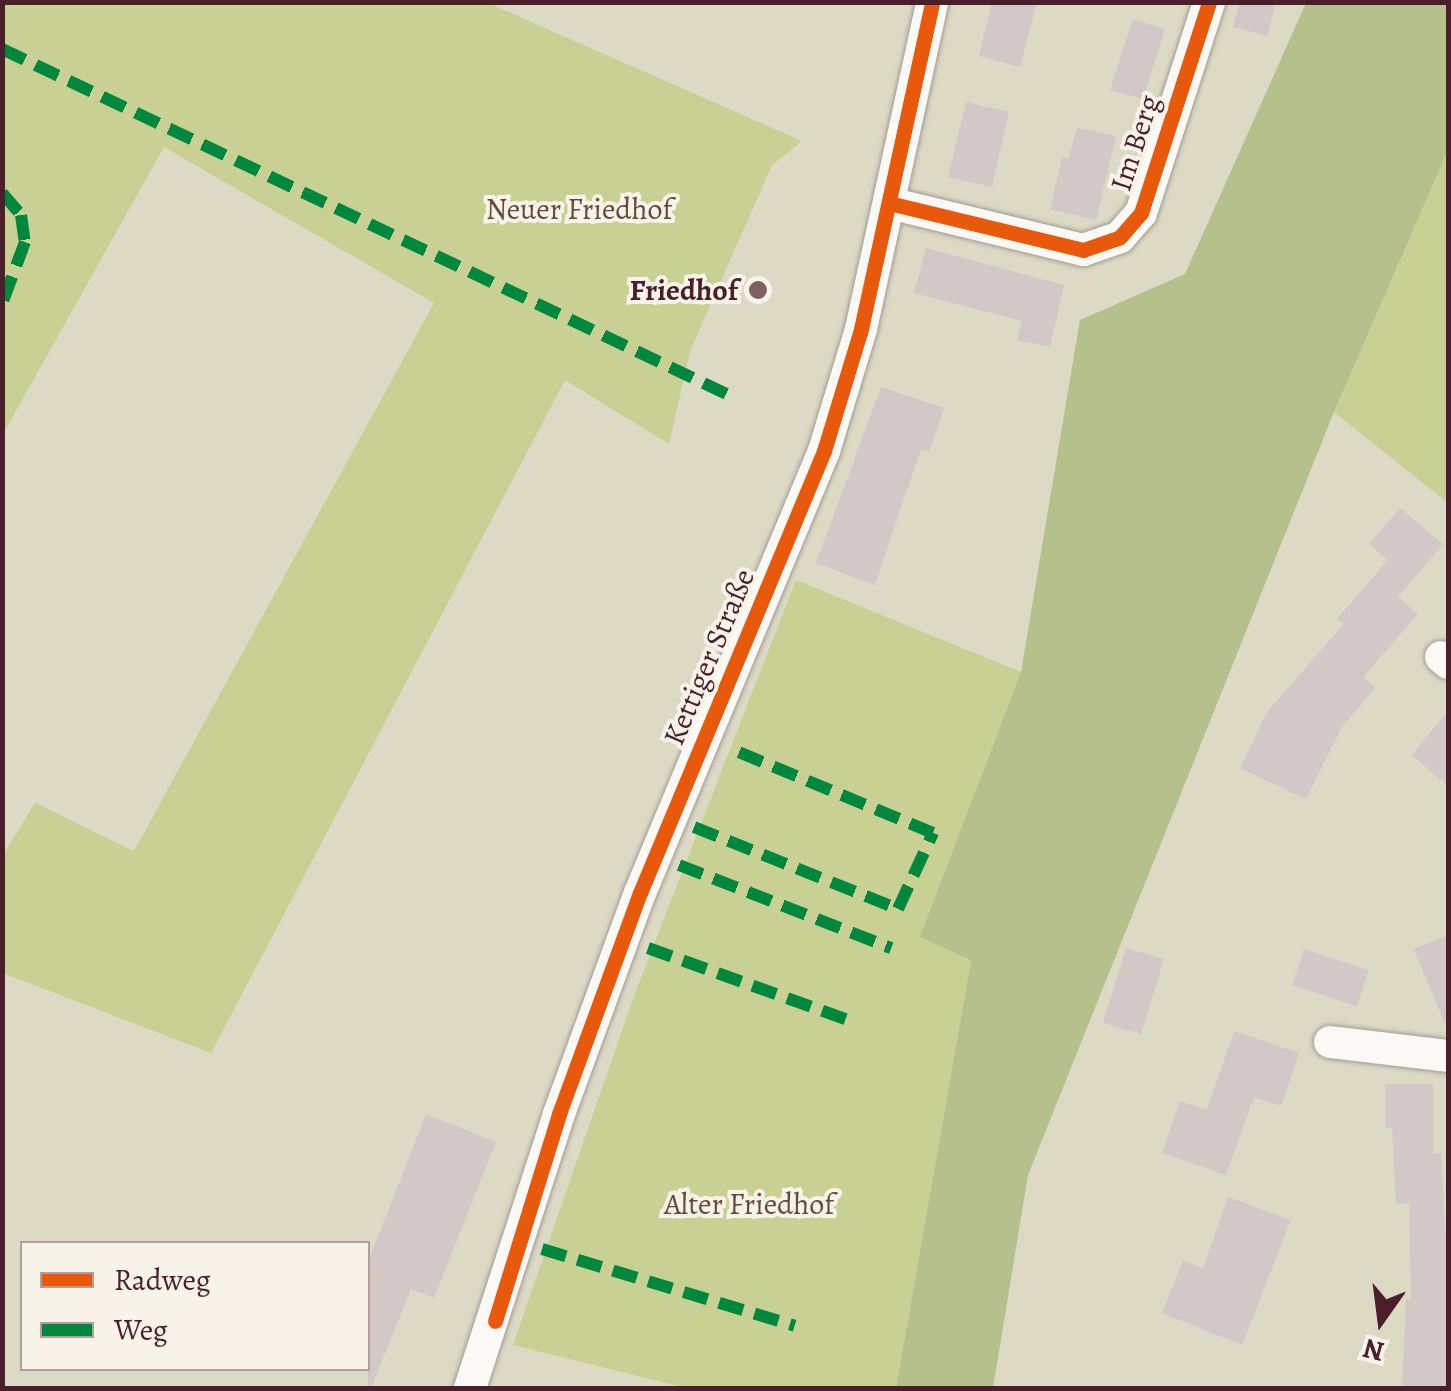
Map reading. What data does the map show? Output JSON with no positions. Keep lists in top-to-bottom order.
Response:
{
  "streets": {
    "street": ["Im Berg", "Kettiger Straße"]
  },
  "crossings": [
    ["Im Berg", "Kettiger Straße"]
  ],
  "parks": ["Neuer Friedhof", "Alter Friedhof"],
  "places": ["Friedhof"],
  "legend": ["Radweg", "Weg"],
  "north": "bottom"
}
